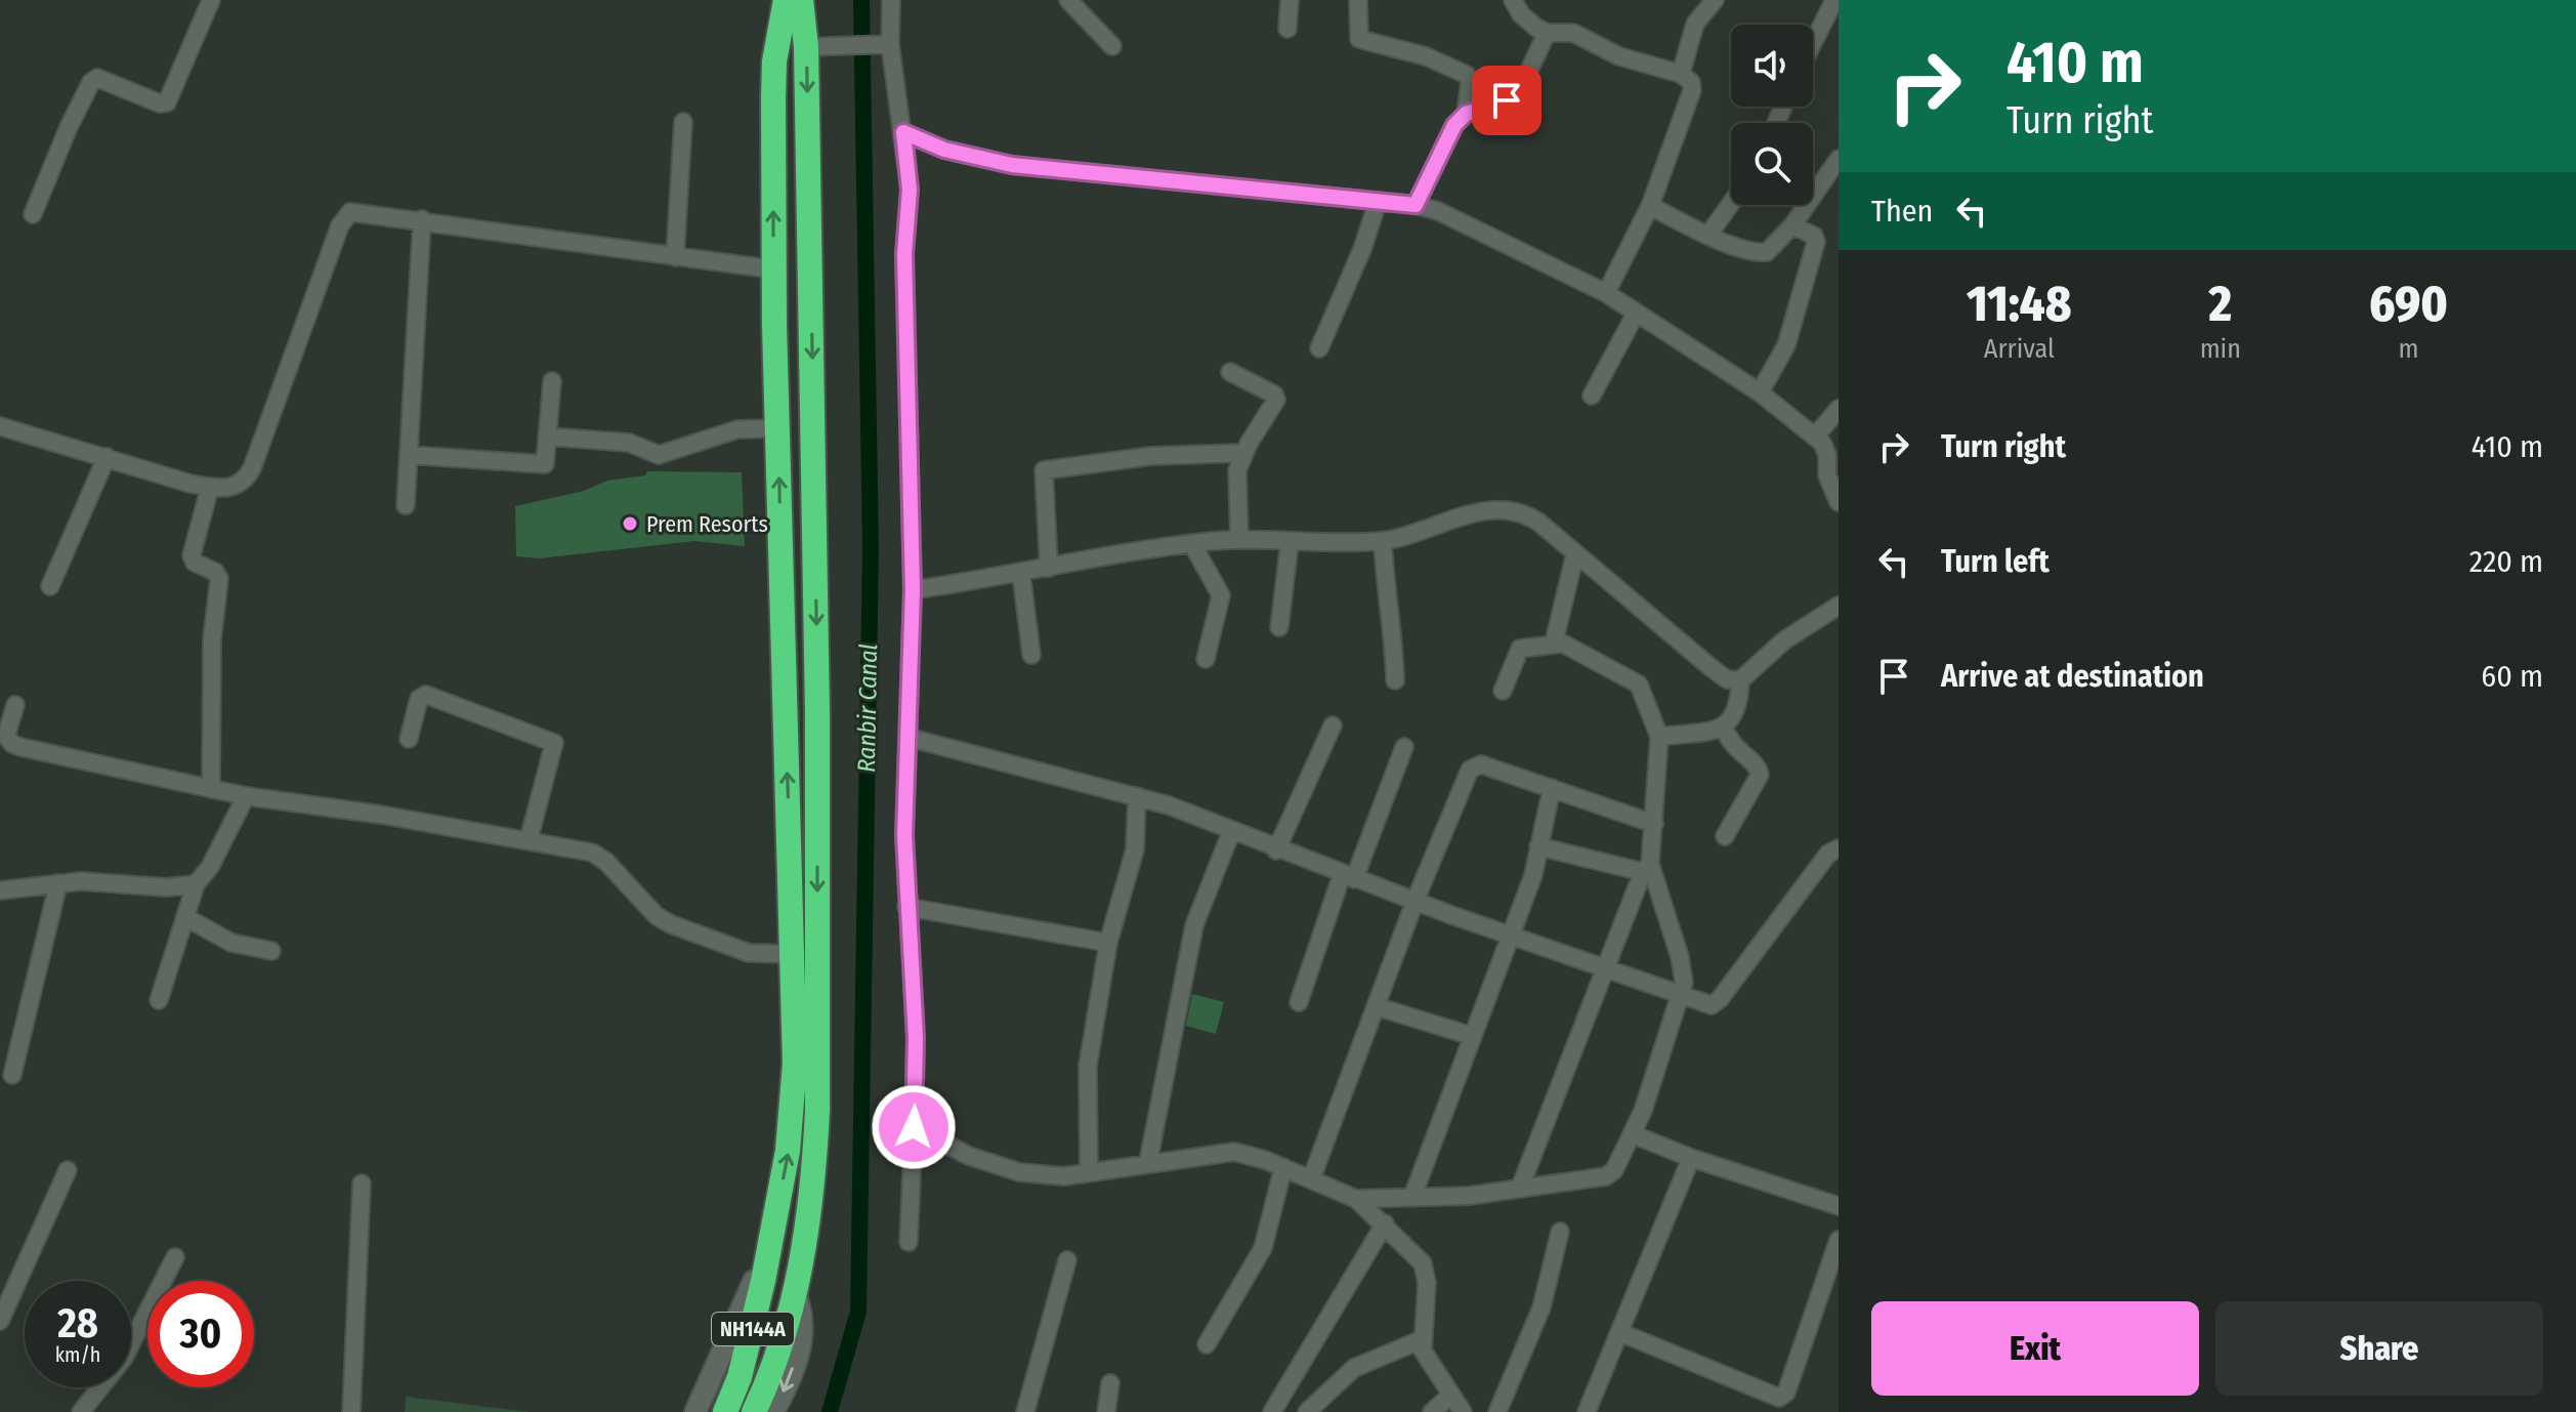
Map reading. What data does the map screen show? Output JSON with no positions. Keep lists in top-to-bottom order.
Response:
{
  "streets": {
    "highway": ["NH144A"]
  },
  "water": ["Ranbir Canal"],
  "places": ["Prem Resorts"],
  "page": {
    "turn": ["410 m", "Turn right"],
    "then": "Then",
    "eta": [
      "11:48",
      "Arrival",
      "2",
      "min",
      "690",
      "m"
    ],
    "list": [
      {
        "name": "Turn right",
        "value": "410 m"
      },
      {
        "name": "Turn left",
        "value": "220 m"
      },
      {
        "name": "Arrive at destination",
        "value": "60 m"
      }
    ],
    "speed": "28 km/h",
    "limit": "30",
    "buttons": ["Exit", "Share"]
  }
}
